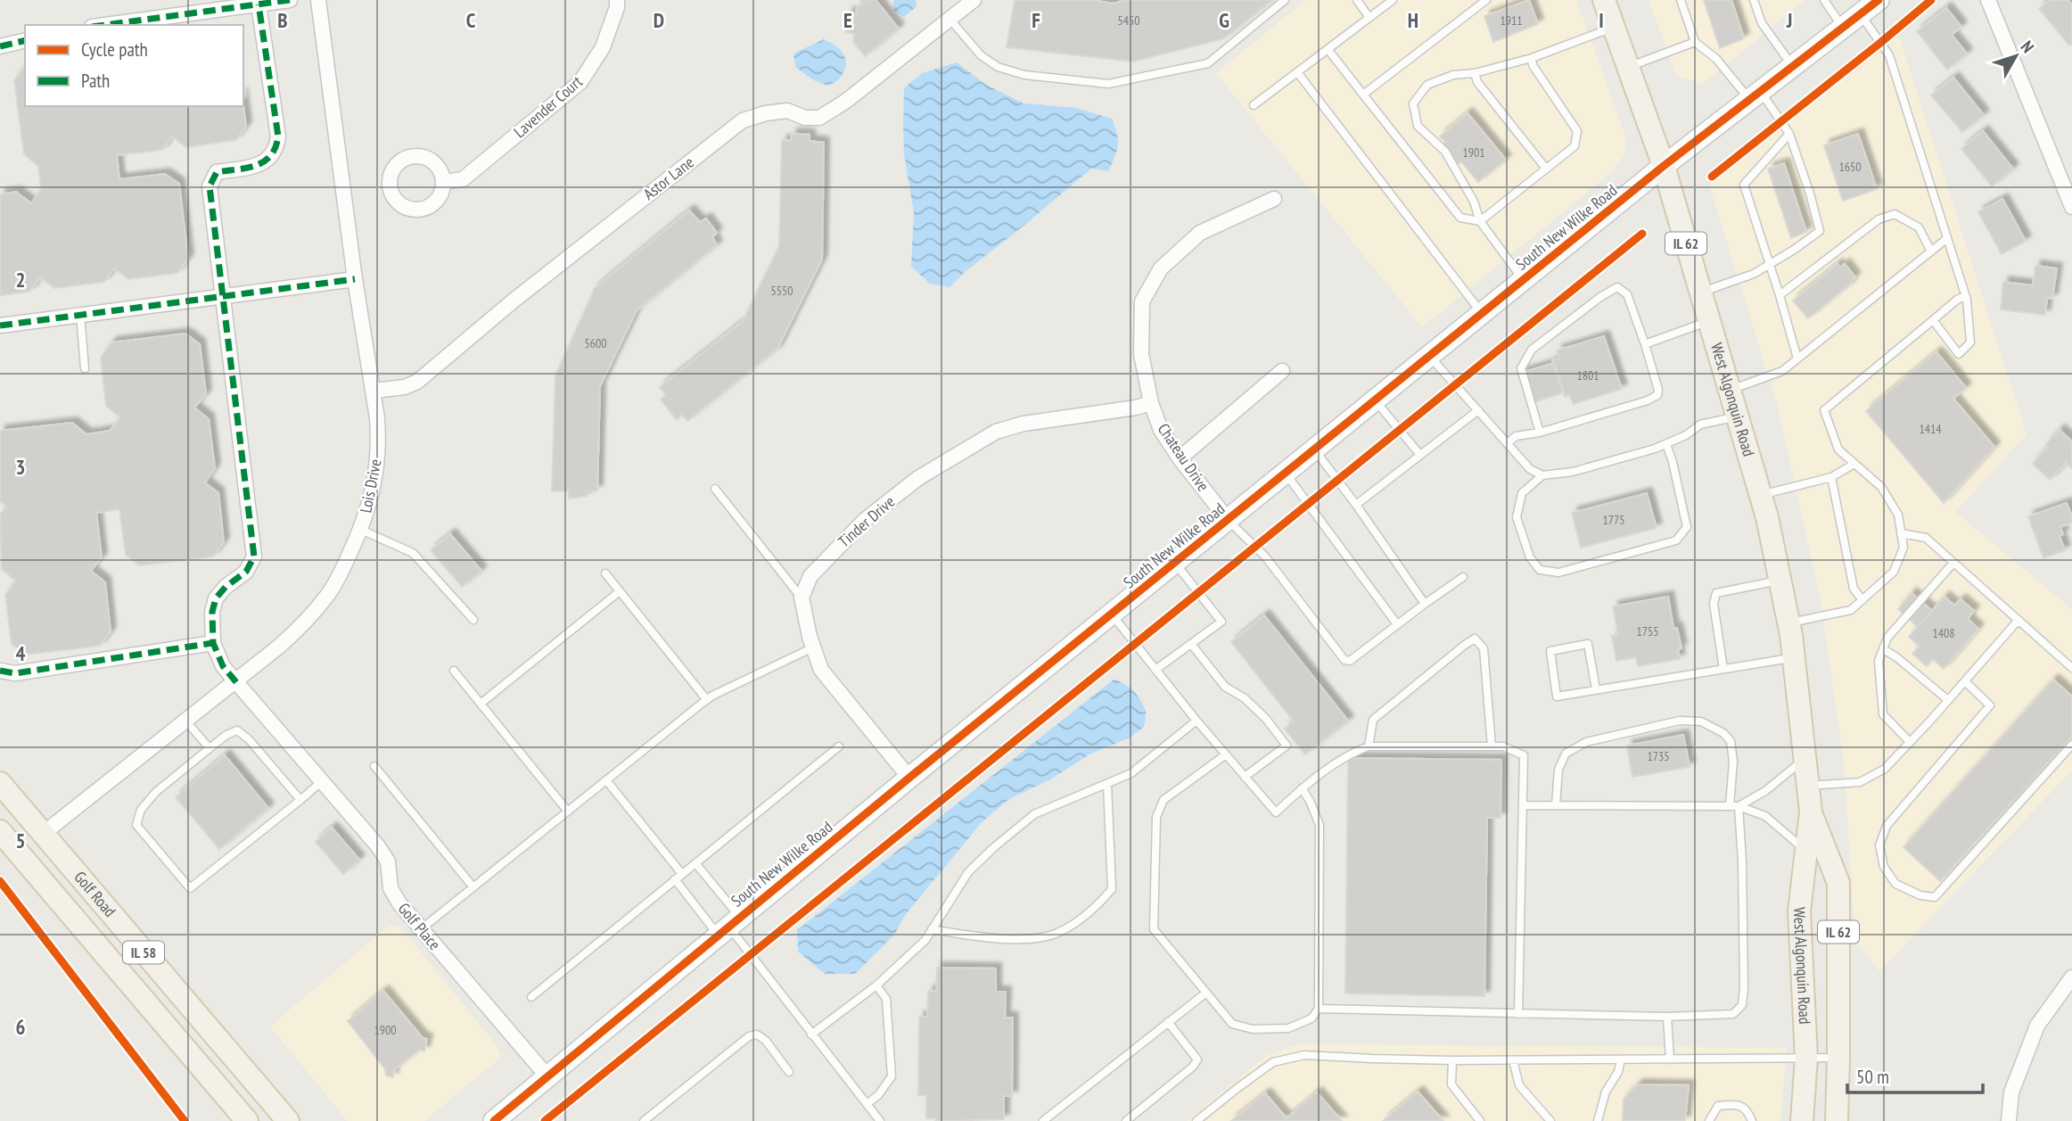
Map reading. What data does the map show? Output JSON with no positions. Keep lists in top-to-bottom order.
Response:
{
  "streets": {
    "main road": [
      "South New Wilke Road",
      "IL 62",
      "West Algonquin Road",
      "Golf Road",
      "IL 58"
    ],
    "street": [
      "Lavender Court",
      "Astor Lane",
      "Chateau Drive",
      "Lois Drive",
      "Tinder Drive",
      "Golf Place"
    ]
  },
  "crossings": [
    ["Astor Lane", "Lois Drive"],
    ["South New Wilke Road", "West Algonquin Road"],
    ["South New Wilke Road", "Chateau Drive"],
    ["South New Wilke Road", "Golf Place"],
    ["Chateau Drive", "Tinder Drive"],
    ["Lois Drive", "Golf Road"],
    ["Lois Drive", "Golf Place"]
  ],
  "house_numbers": [
    "5450",
    "1911",
    "1901",
    "1650",
    "5550",
    "5600",
    "1801",
    "1414",
    "1775",
    "1755",
    "1408",
    "1735",
    "1900"
  ],
  "legend": ["Cycle path", "Path"],
  "scale_bar": "50 m",
  "north": "top right",
  "grid": {
    "columns": [
      "B",
      "C",
      "D",
      "E",
      "F",
      "G",
      "H",
      "I",
      "J"
    ],
    "rows": [
      "2",
      "3",
      "4",
      "5",
      "6"
    ]
  }
}
